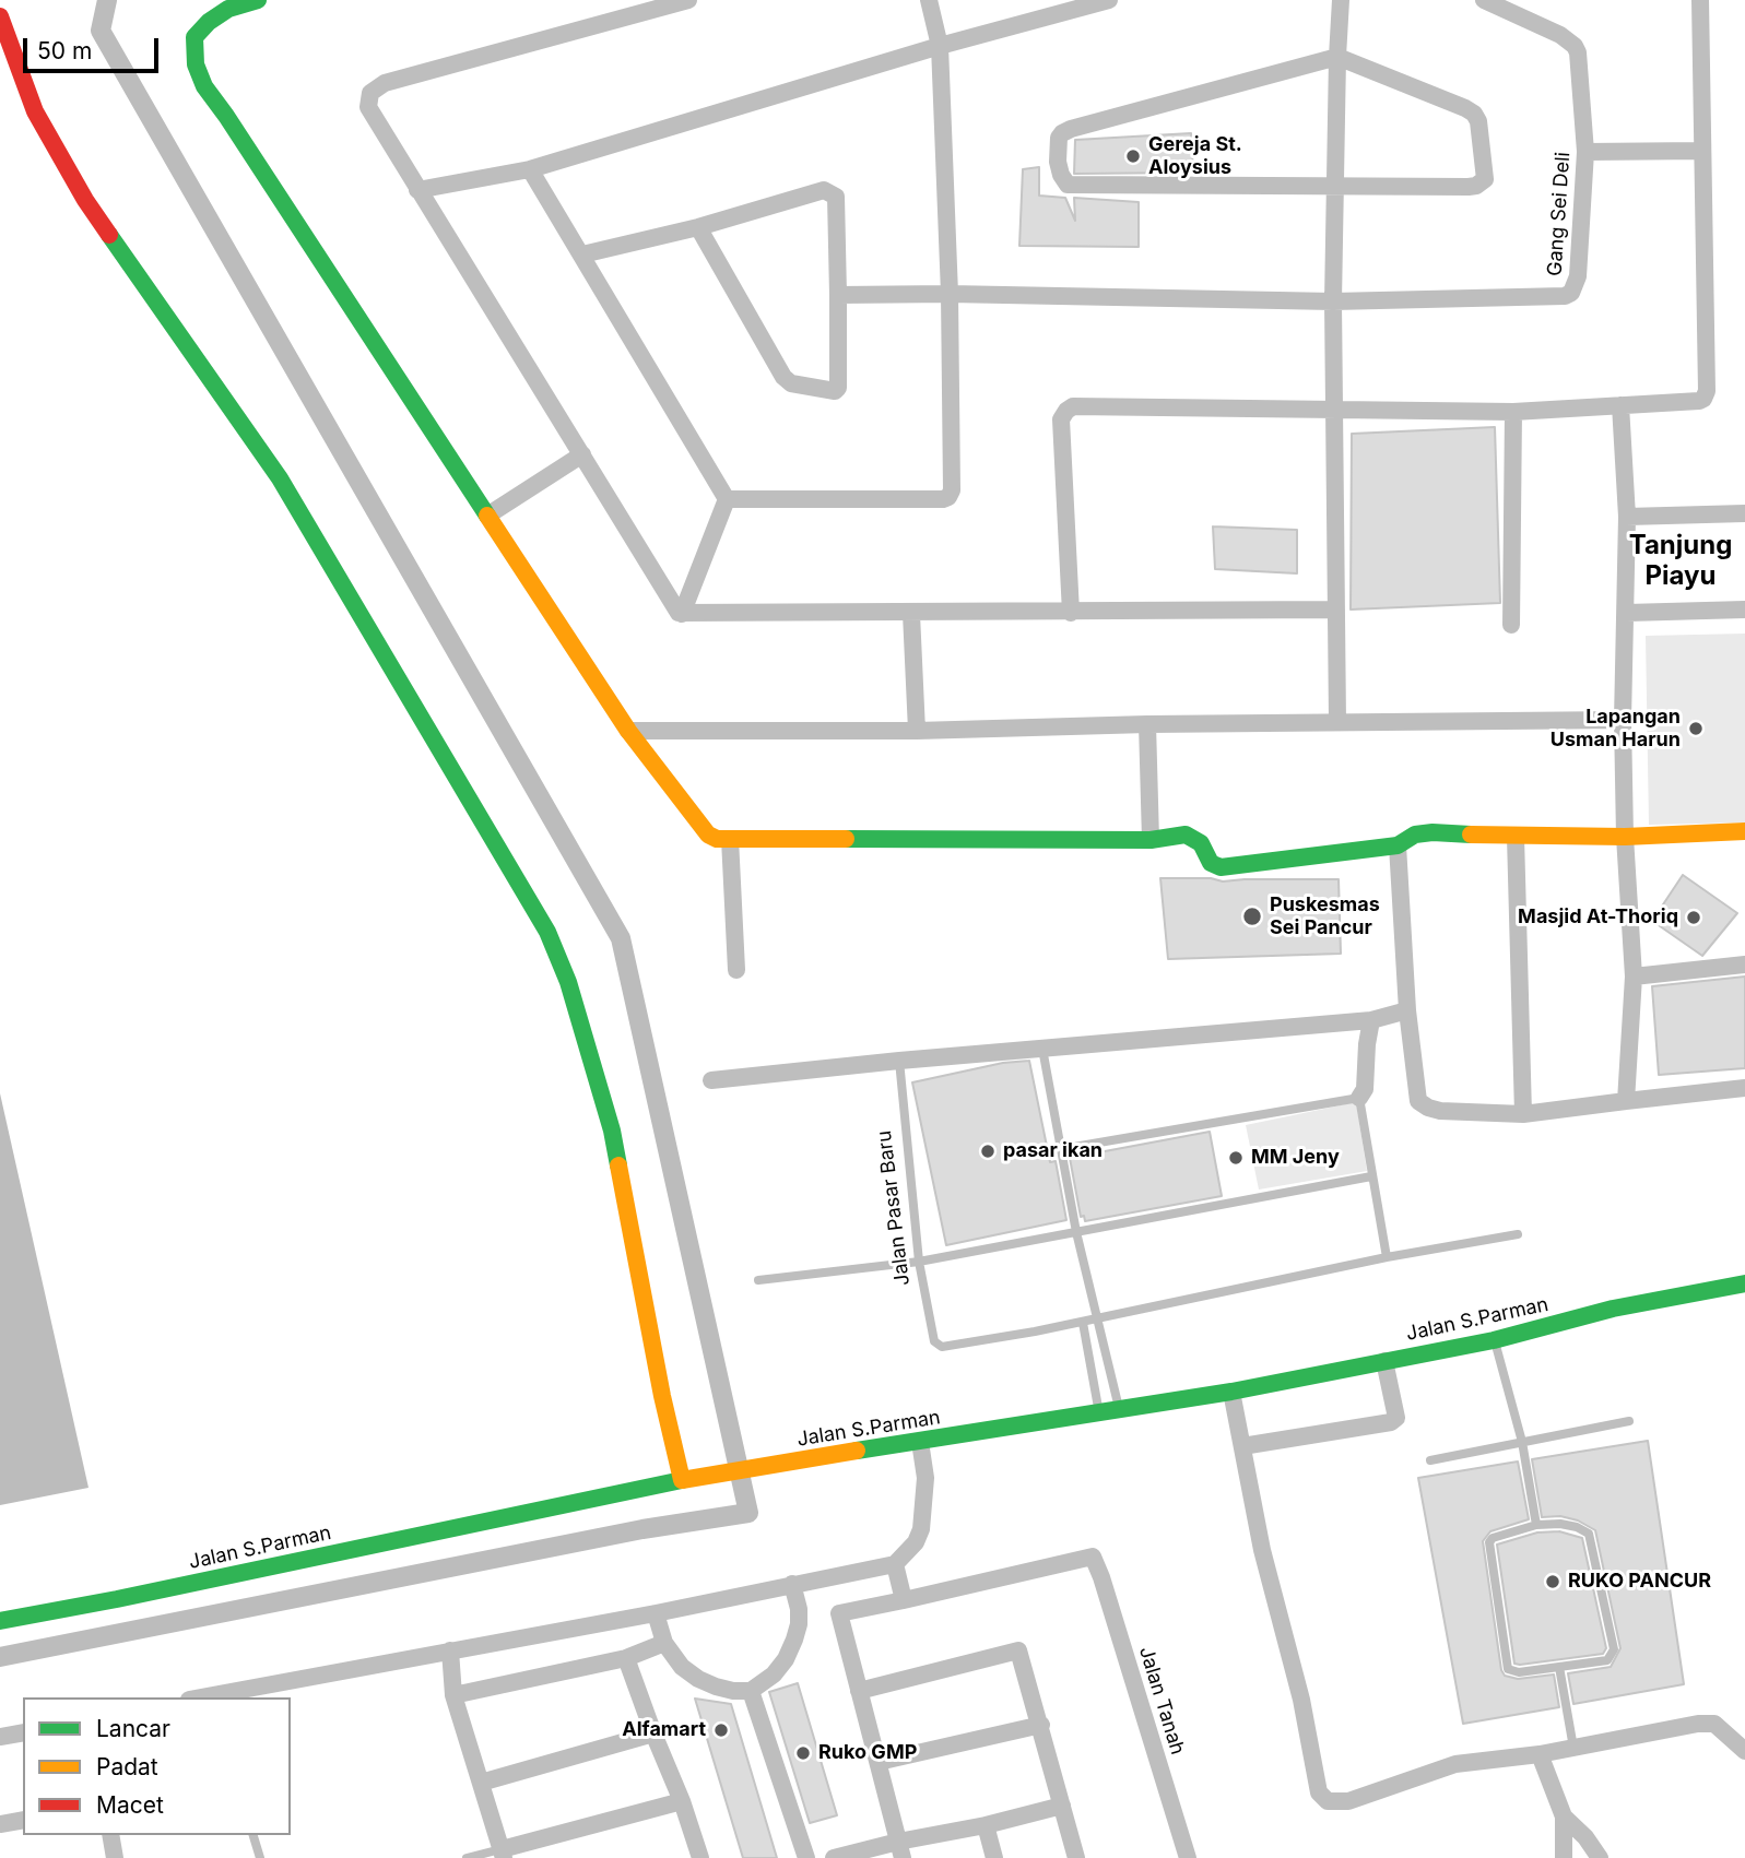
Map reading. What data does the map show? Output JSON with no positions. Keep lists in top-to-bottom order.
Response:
{
  "streets": {
    "street": ["Gang Sei Deli", "Jalan S.Parman", "Jalan Tanah"],
    "lane": ["Jalan Pasar Baru"]
  },
  "districts": ["Tanjung Piayu"],
  "places": [
    "Gereja St. Aloysius",
    "Lapangan Usman Harun",
    "Puskesmas Sei Pancur",
    "Masjid At-Thoriq",
    "pasar ikan",
    "MM Jeny",
    "RUKO PANCUR",
    "Alfamart",
    "Ruko GMP"
  ],
  "legend": ["Lancar", "Padat", "Macet"],
  "scale_bar": "50 m"
}
